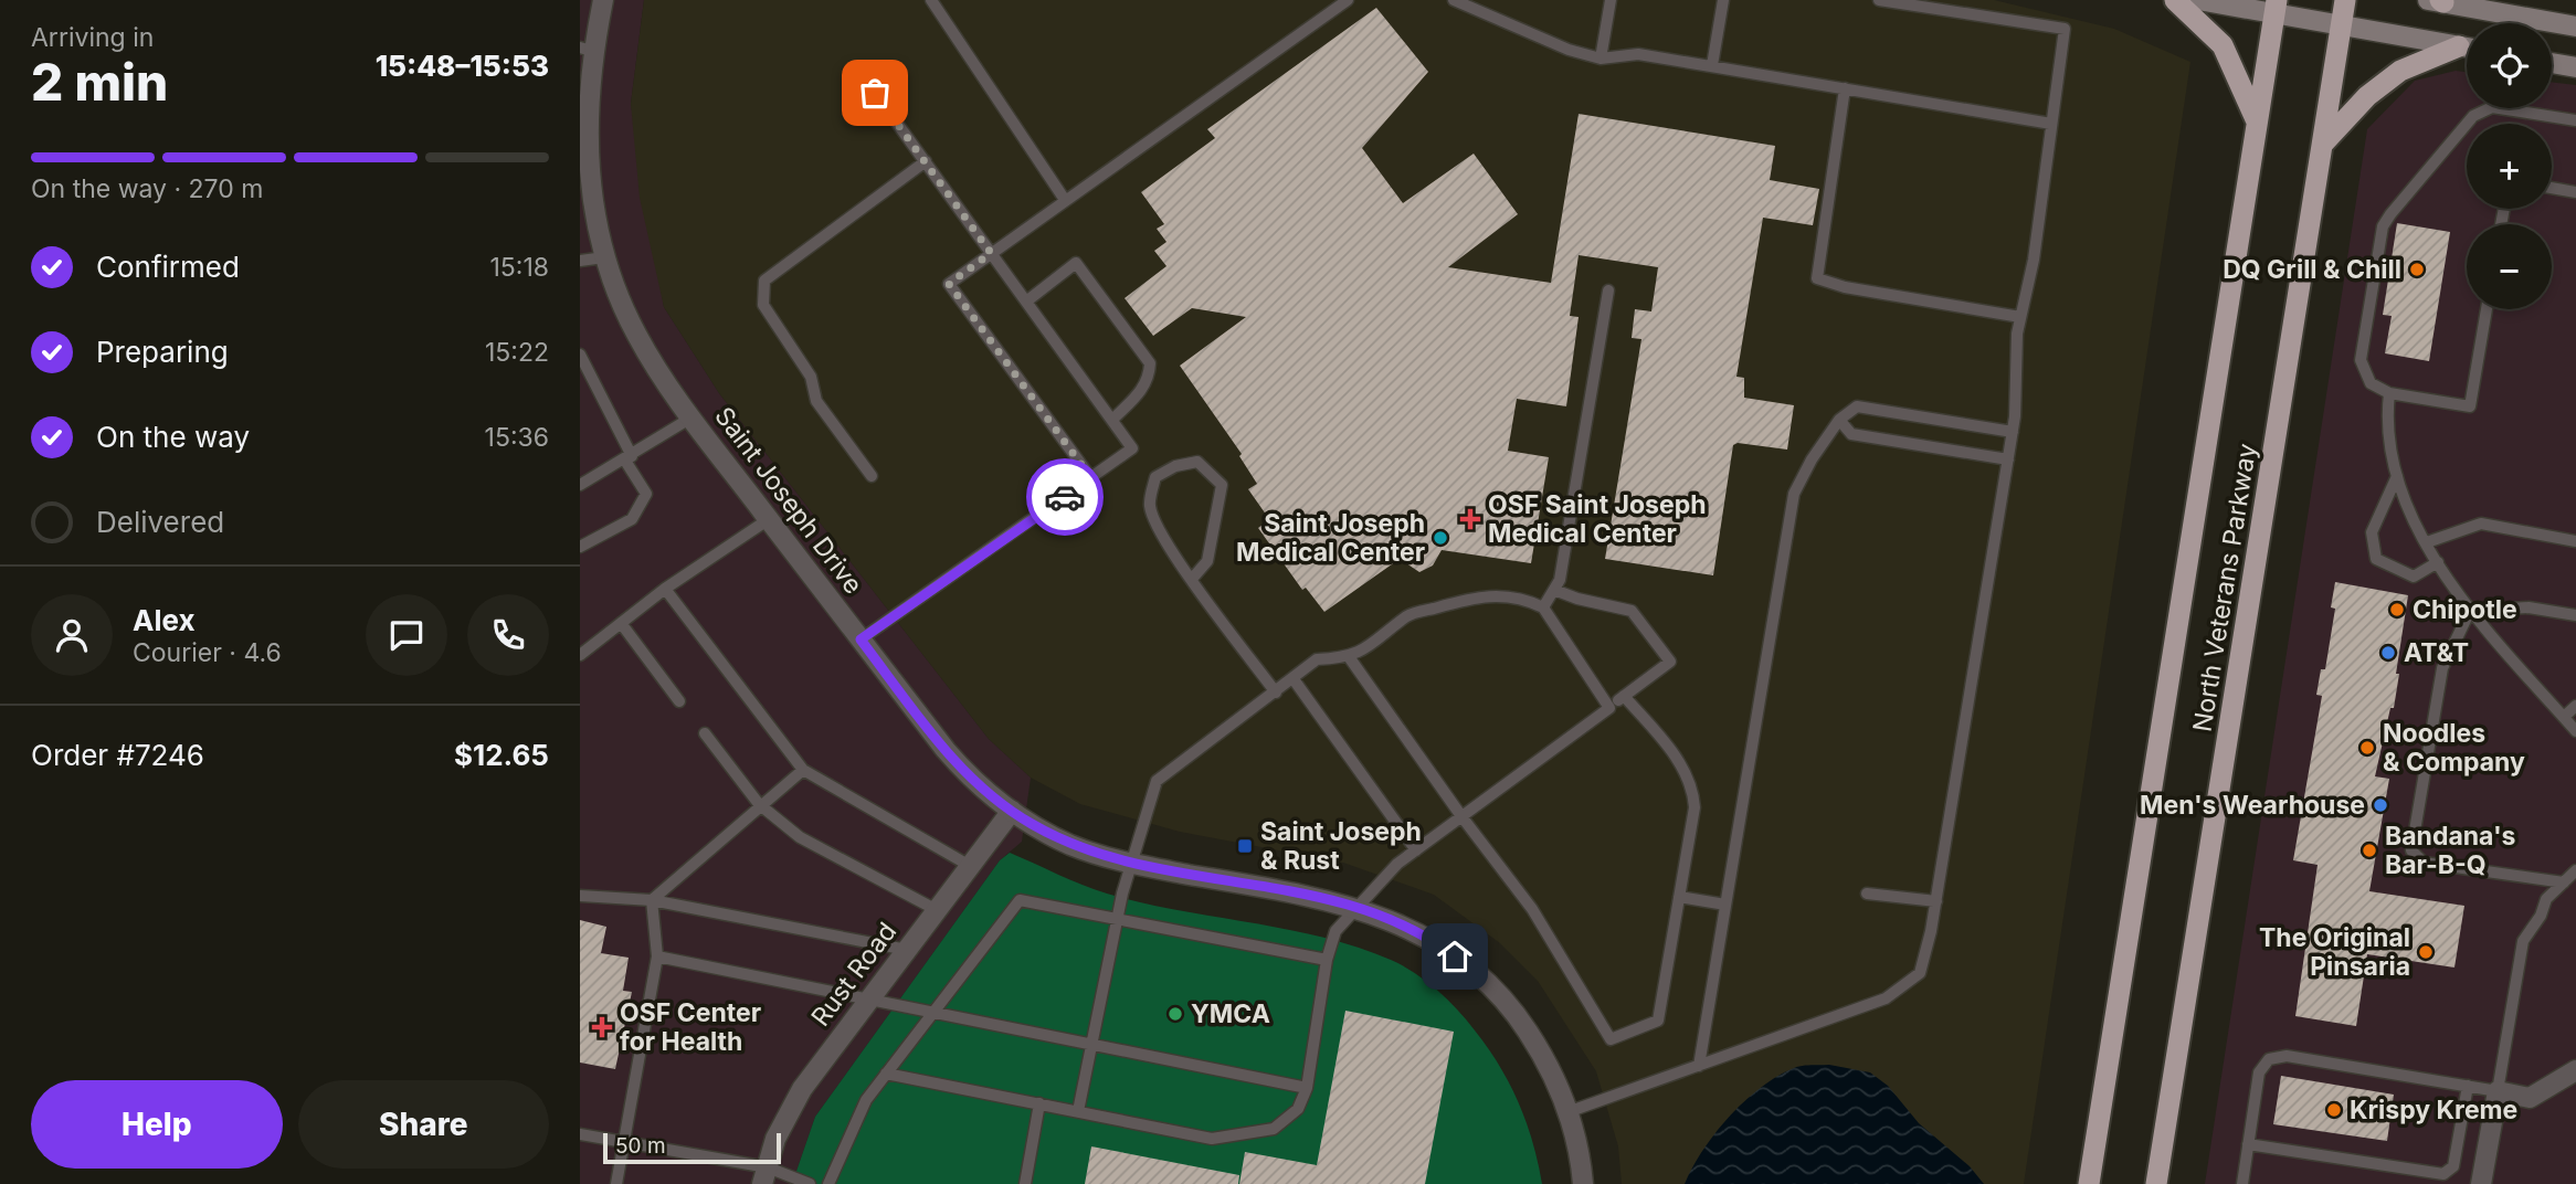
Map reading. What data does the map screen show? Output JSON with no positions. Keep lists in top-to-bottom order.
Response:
{
  "streets": {
    "highway": ["North Veterans Parkway"],
    "street": ["Saint Joseph Drive", "Rust Road"]
  },
  "crossings": [
    ["Saint Joseph Drive", "Rust Road"]
  ],
  "places": {
    "other": [
      "DQ Grill & Chill",
      "Saint Joseph Medical Center",
      "Chipotle",
      "AT&T",
      "Noodles & Company",
      "Men's Wearhouse",
      "Bandana's Bar-B-Q",
      "The Original Pinsaria",
      "YMCA",
      "Krispy Kreme"
    ],
    "health": ["OSF Saint Joseph Medical Center", "OSF Center for Health"],
    "transit": ["Saint Joseph & Rust"]
  },
  "scale_bar": "50 m",
  "page": {
    "heading": ["2 min", "Arriving in", "15:48–15:53"],
    "panel": [
      "Alex",
      "Courier · 4.6",
      "Order #7246",
      "$12.65"
    ],
    "map_buttons": ["+", "−"],
    "bar": "On the way · 270 m",
    "list": [
      ["Confirmed", "15:18"],
      ["Preparing", "15:22"],
      ["On the way", "15:36"],
      "Delivered"
    ],
    "buttons": ["Help", "Share"],
    "scale": "50 m"
  }
}
